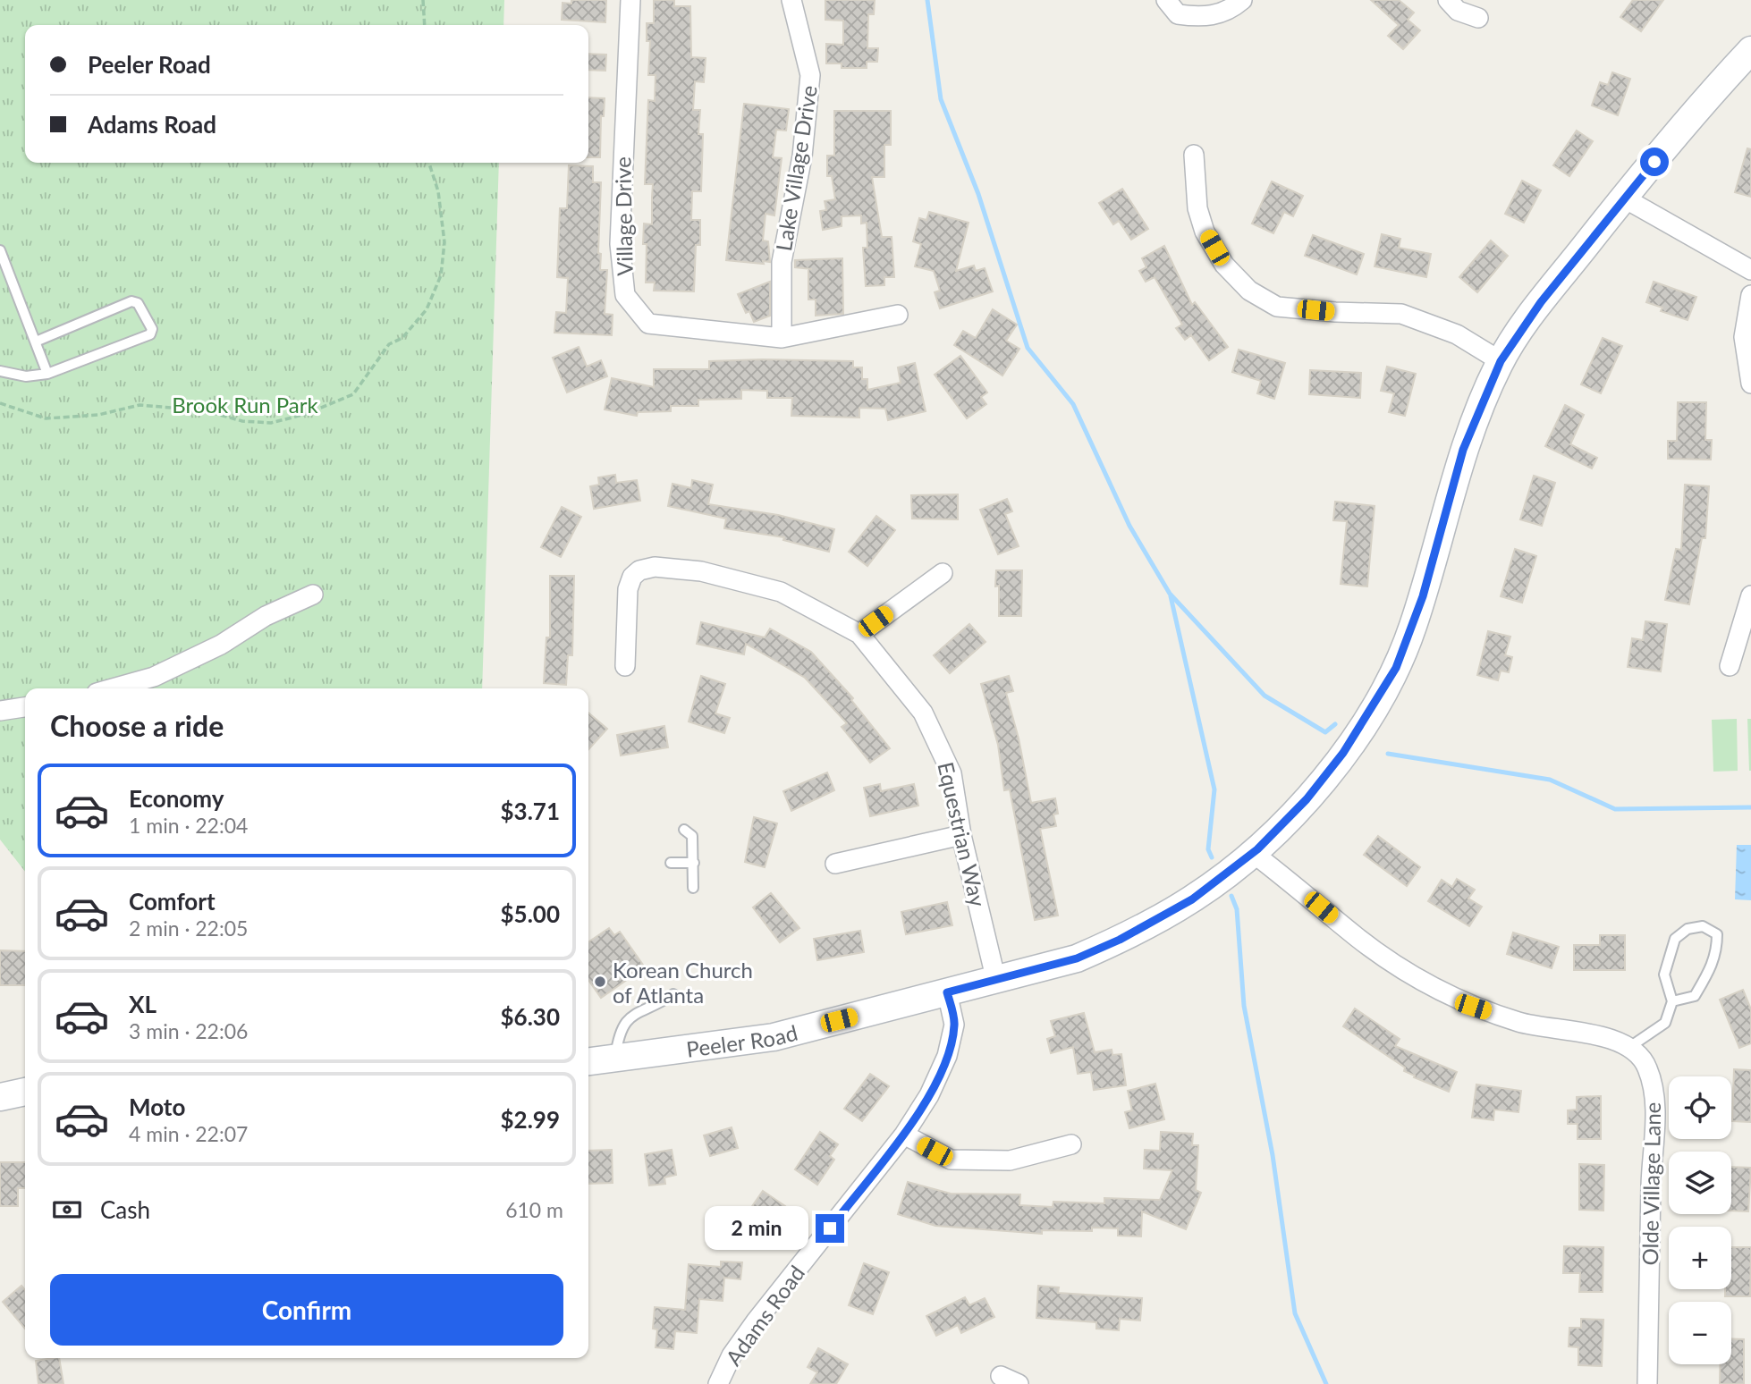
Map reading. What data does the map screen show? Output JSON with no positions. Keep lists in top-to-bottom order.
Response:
{
  "streets": {
    "street": [
      "Lake Village Drive",
      "Village Drive",
      "Equestrian Way",
      "Peeler Road",
      "Olde Village Lane",
      "Adams Road"
    ]
  },
  "crossings": [
    ["Lake Village Drive", "Village Drive"],
    ["Equestrian Way", "Peeler Road"],
    ["Peeler Road", "Olde Village Lane"],
    ["Peeler Road", "Adams Road"]
  ],
  "parks": ["Brook Run Park"],
  "places": ["Korean Church of Atlanta"],
  "page": {
    "banner": ["Peeler Road", "Adams Road"],
    "heading": "Choose a ride",
    "list": [
      {
        "name": "Economy",
        "note": "1 min · 22:04",
        "value": "$3.71"
      },
      {
        "name": "Comfort",
        "note": "2 min · 22:05",
        "value": "$5.00"
      },
      {
        "name": "XL",
        "note": "3 min · 22:06",
        "value": "$6.30"
      },
      {
        "name": "Moto",
        "note": "4 min · 22:07",
        "value": "$2.99"
      }
    ],
    "map_buttons": ["+", "−"],
    "pay": ["Cash", "610 m"],
    "bubble": "2 min",
    "buttons": "Confirm"
  }
}
